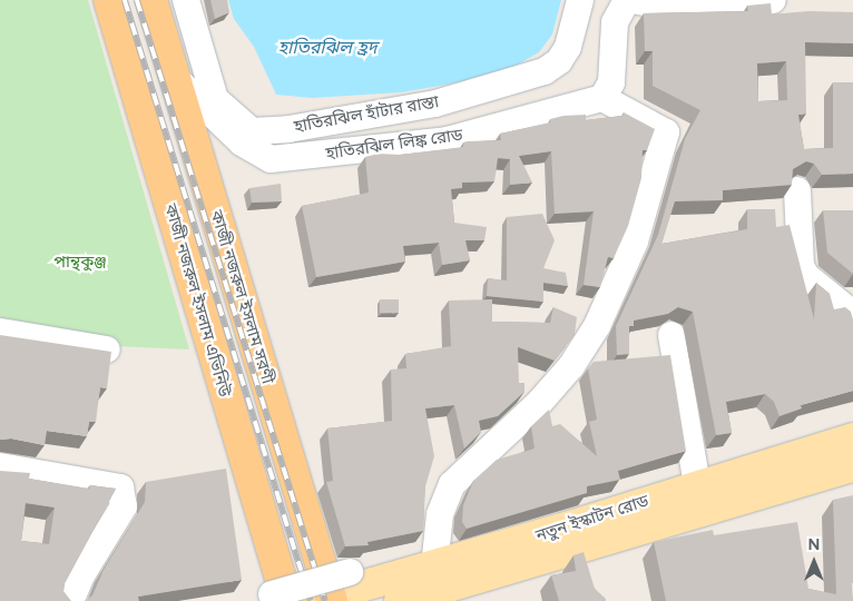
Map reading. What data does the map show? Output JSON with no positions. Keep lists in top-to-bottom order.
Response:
{
  "streets": {
    "highway": ["কাজী নজরুল ইসলাম সরণী", "কাজী নজরুল ইসলাম এভিনিউ"],
    "main road": ["নতুন ইস্কাটন রোড"],
    "street": ["হাতিরঝিল হাঁটার রাস্তা", "হাতিরঝিল লিঙ্ক রোড"]
  },
  "crossings": [
    ["হাতিরঝিল লিঙ্ক রোড", "কাজী নজরুল ইসলাম সরণী"],
    ["কাজী নজরুল ইসলাম সরণী", "নতুন ইস্কাটন রোড"]
  ],
  "water": ["হাতিরঝিল হ্রদ"],
  "parks": ["পান্থকুঞ্জ"],
  "north": "top"
}
